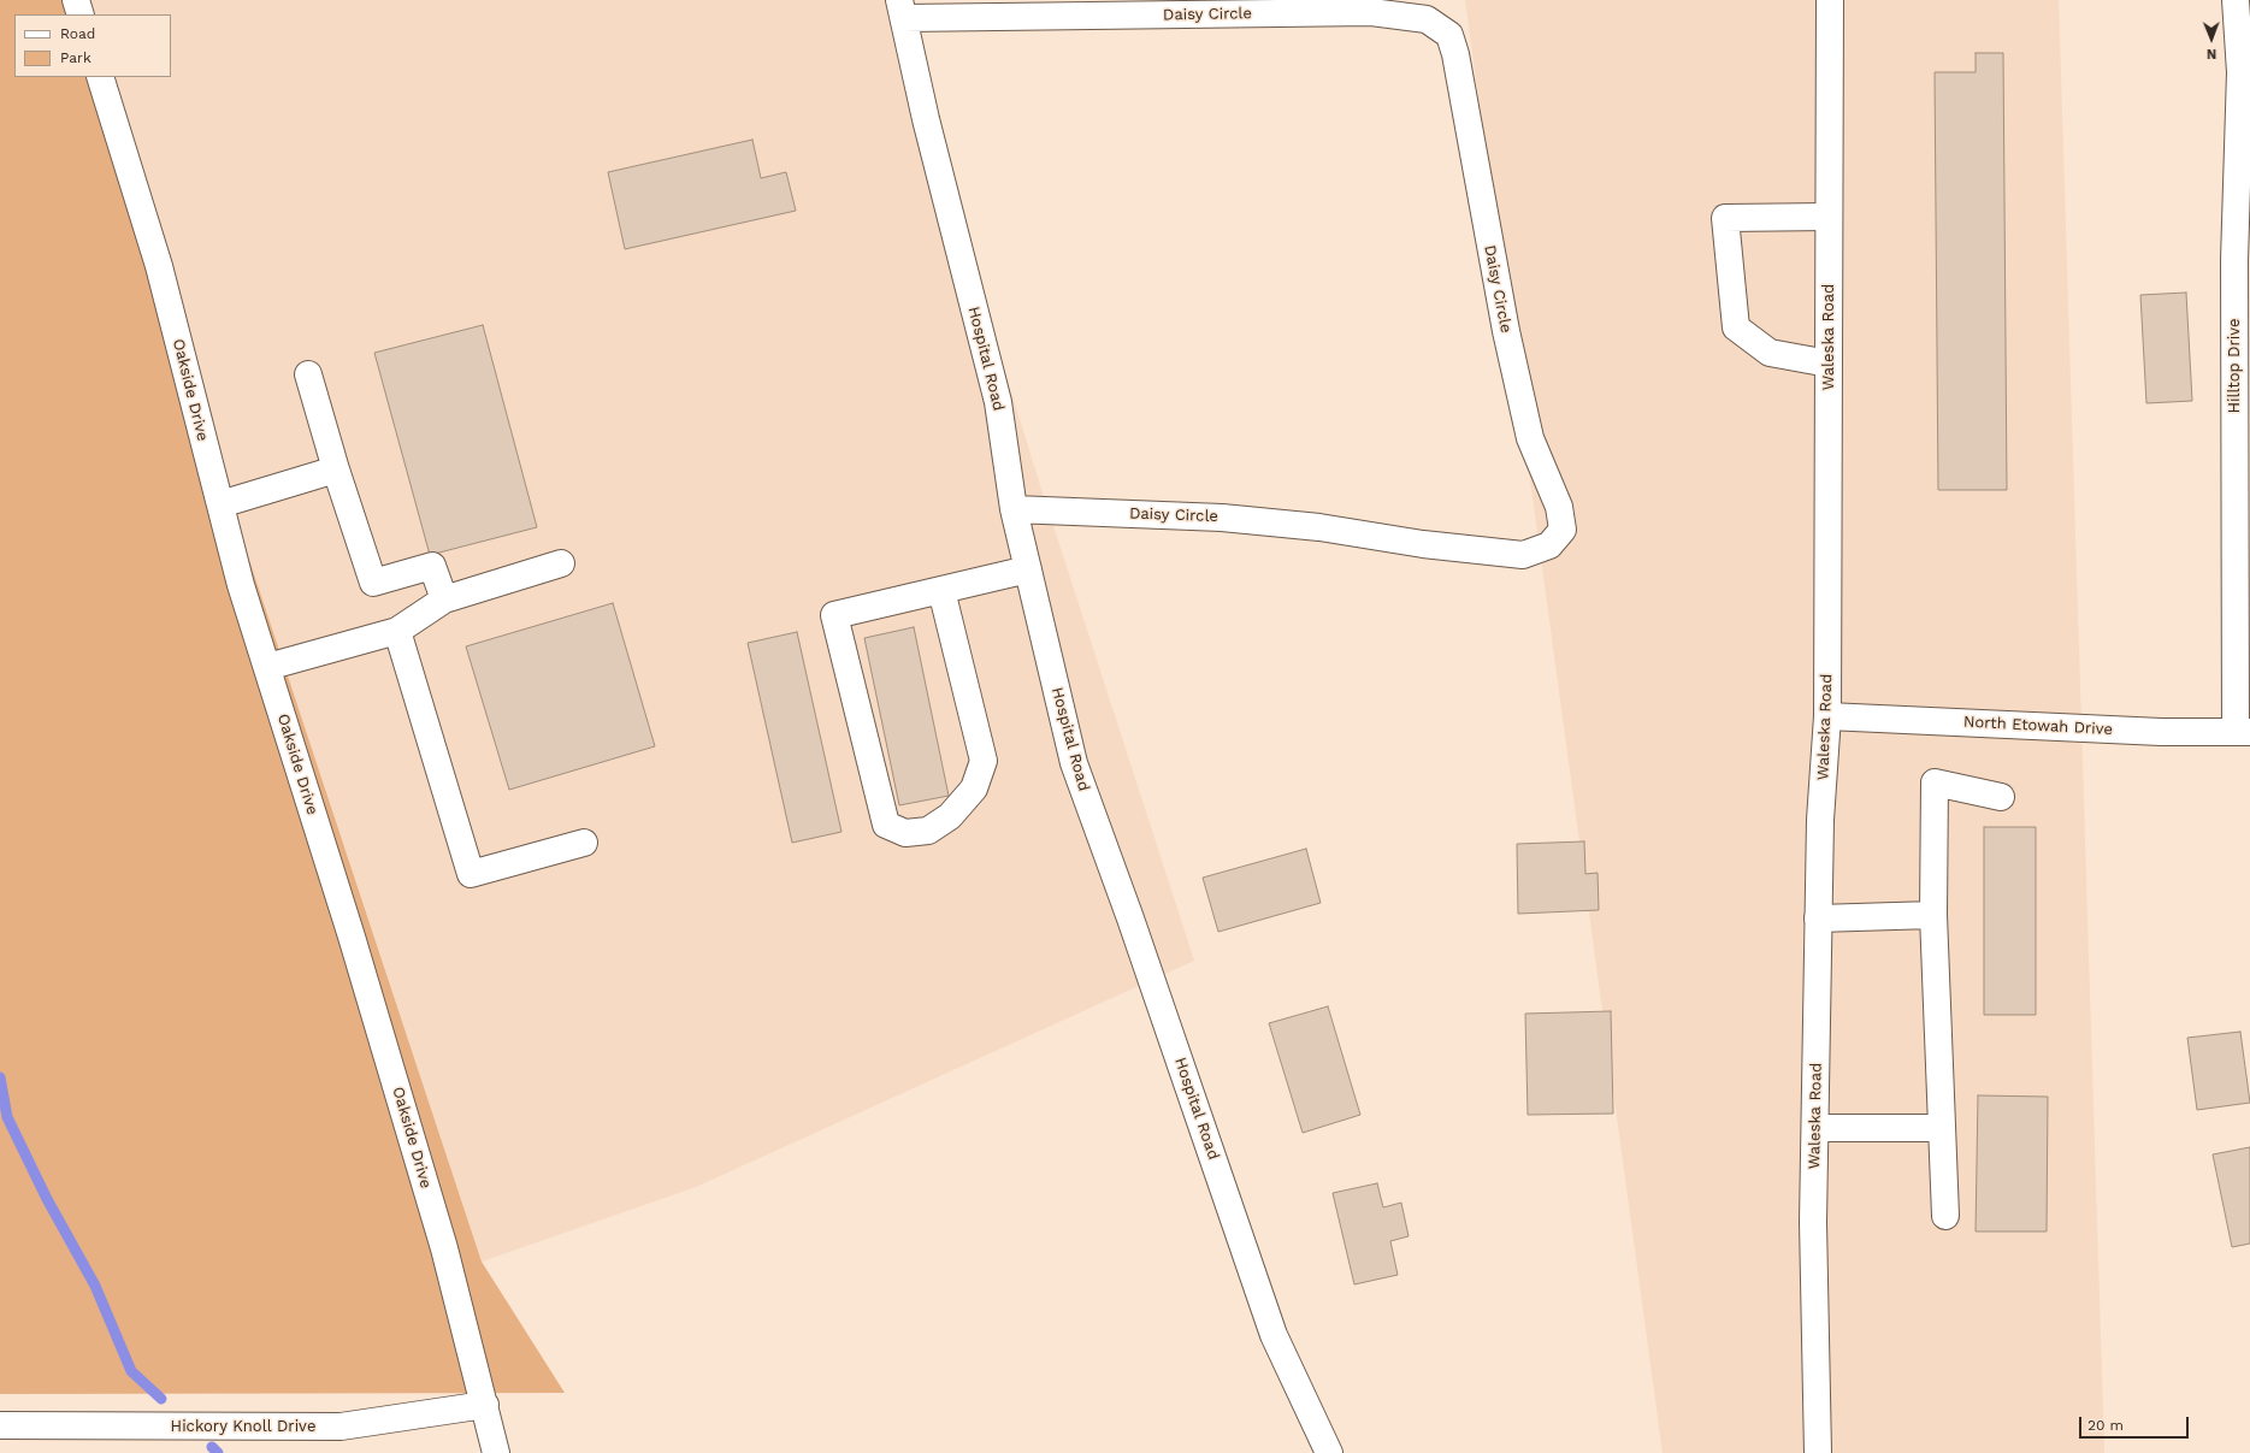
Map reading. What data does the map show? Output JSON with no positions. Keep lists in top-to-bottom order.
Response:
{
  "streets": {
    "street": [
      "Daisy Circle",
      "Waleska Road",
      "Hospital Road",
      "Hilltop Drive",
      "Oakside Drive",
      "North Etowah Drive",
      "Hickory Knoll Drive"
    ]
  },
  "crossings": [
    ["Daisy Circle", "Hospital Road"],
    ["Waleska Road", "North Etowah Drive"],
    ["Hilltop Drive", "North Etowah Drive"],
    ["Oakside Drive", "Hickory Knoll Drive"]
  ],
  "legend": ["Road", "Park"],
  "scale_bar": "20 m",
  "north": "bottom"
}
